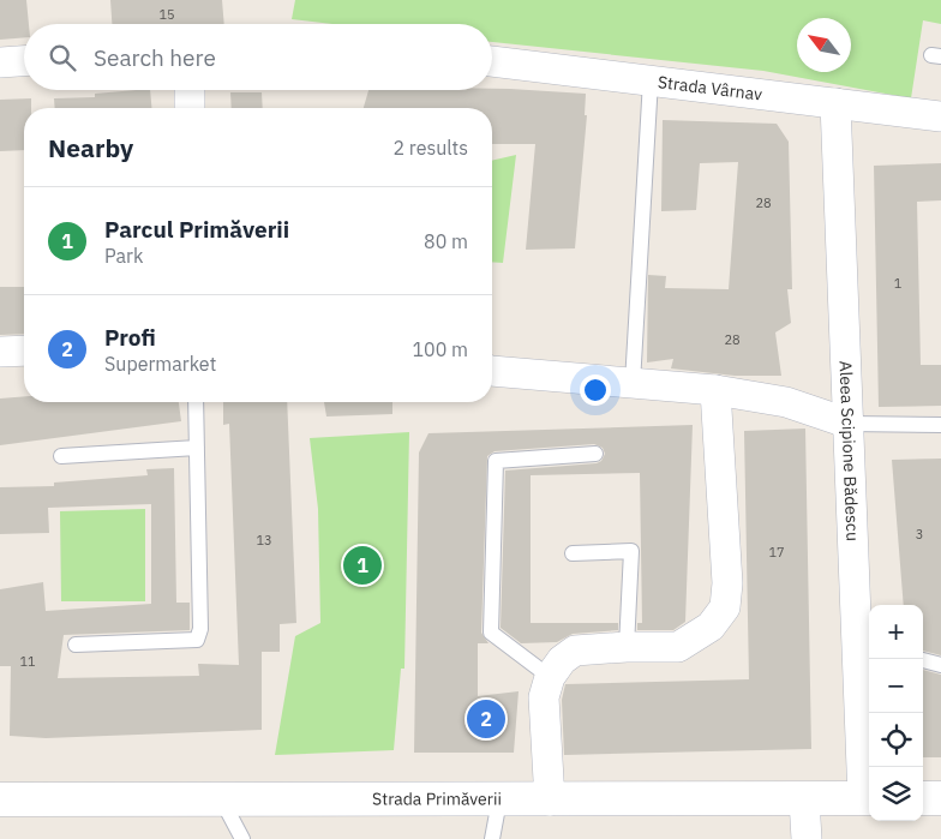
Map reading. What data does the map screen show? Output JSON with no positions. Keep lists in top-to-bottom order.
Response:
{
  "streets": {
    "main road": ["Strada Primăverii"],
    "street": ["Strada Vârnav", "Aleea Scipione Bădescu"]
  },
  "crossings": [
    ["Strada Vârnav", "Aleea Scipione Bădescu"],
    ["Aleea Scipione Bădescu", "Strada Primăverii"]
  ],
  "house_numbers": [
    "15",
    "28",
    "1",
    "28",
    "3",
    "13",
    "17",
    "11"
  ],
  "north": "top left",
  "page": {
    "search": "Search here",
    "heading": ["Nearby", "2 results"],
    "list": [
      {
        "mark": "1",
        "name": "Parcul Primăverii",
        "note": "Park",
        "value": "80 m"
      },
      {
        "mark": "2",
        "name": "Profi",
        "note": "Supermarket",
        "value": "100 m"
      }
    ],
    "pins": ["1", "2"],
    "map_buttons": ["+", "−"]
  }
}
